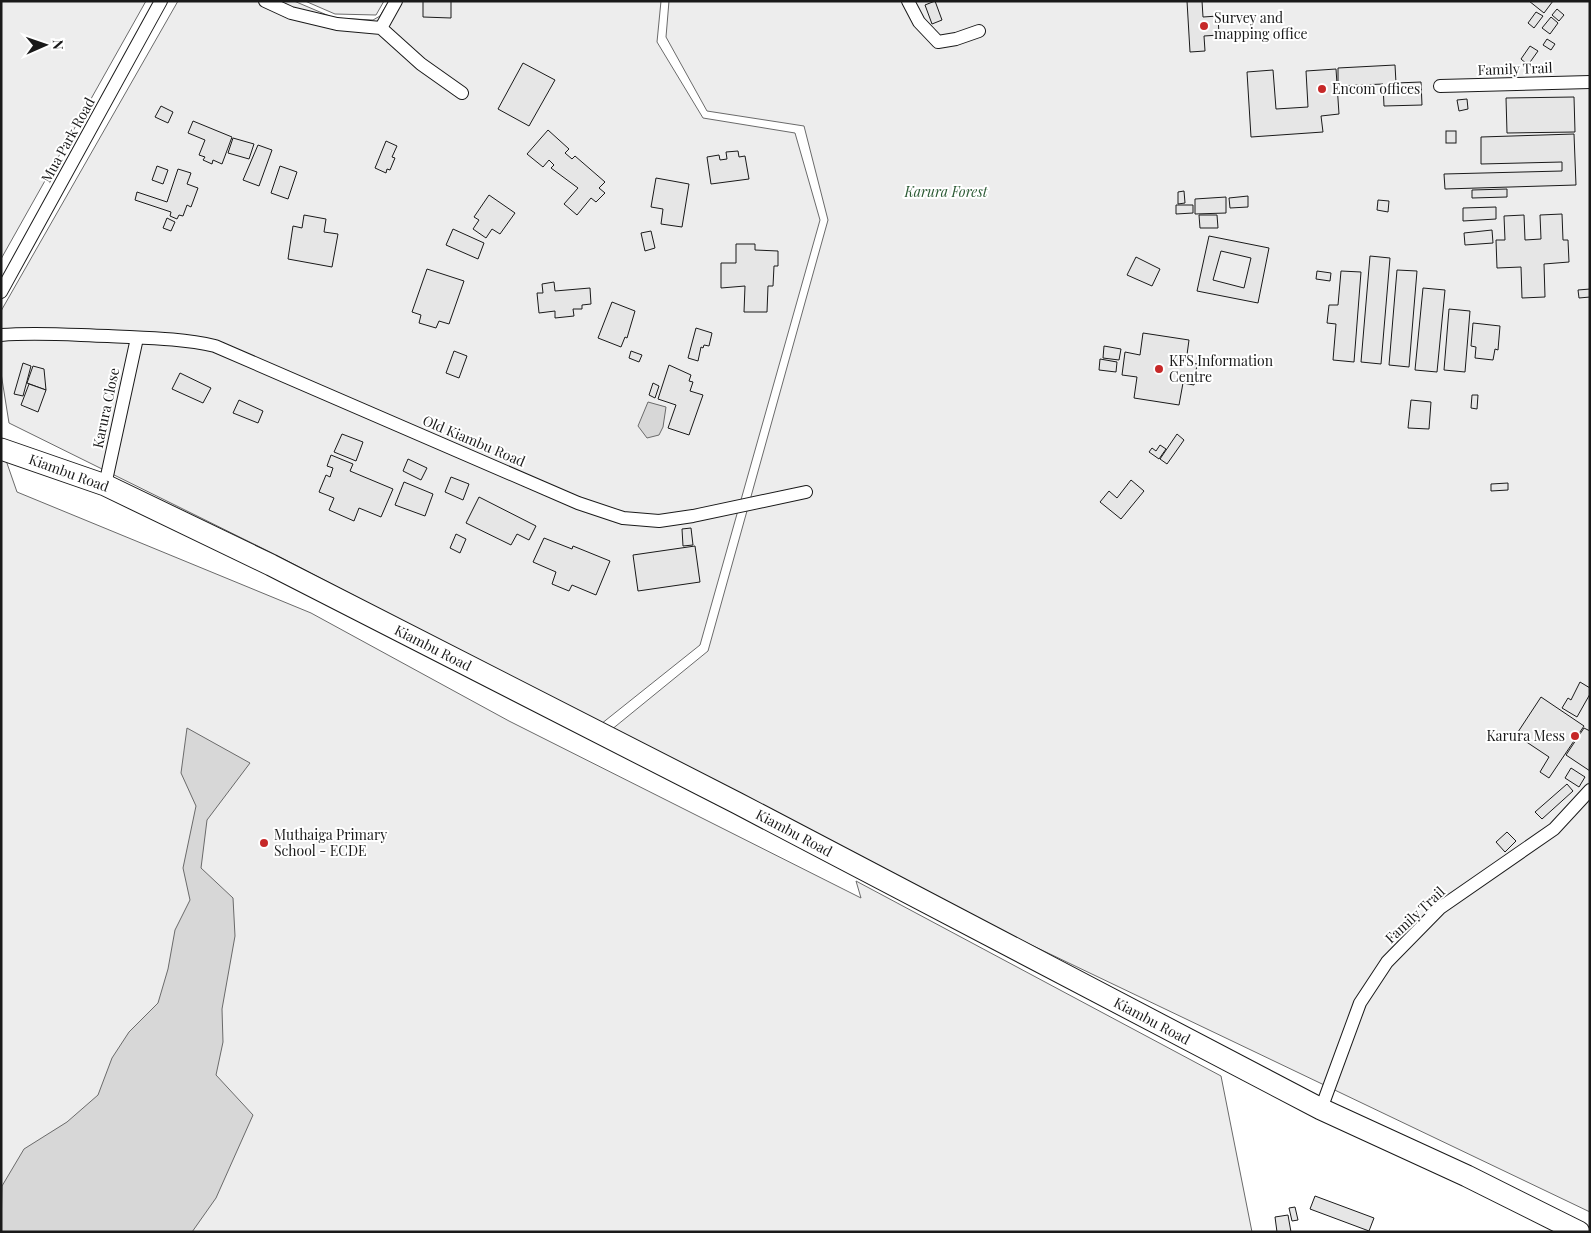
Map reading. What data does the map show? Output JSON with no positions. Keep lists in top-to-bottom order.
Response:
{
  "streets": {
    "highway": ["Kiambu Road"],
    "street": [
      "Family Trail",
      "Mua Park Road",
      "Karura Close",
      "Old Kiambu Road"
    ]
  },
  "crossings": [
    ["Family Trail", "Kiambu Road"],
    ["Karura Close", "Old Kiambu Road"],
    ["Karura Close", "Kiambu Road"]
  ],
  "parks": ["Karura Forest"],
  "places": [
    "Survey and mapping office",
    "Encom offices",
    "KFS Information Centre",
    "Karura Mess",
    "Muthaiga Primary School - ECDE"
  ],
  "north": "right"
}
